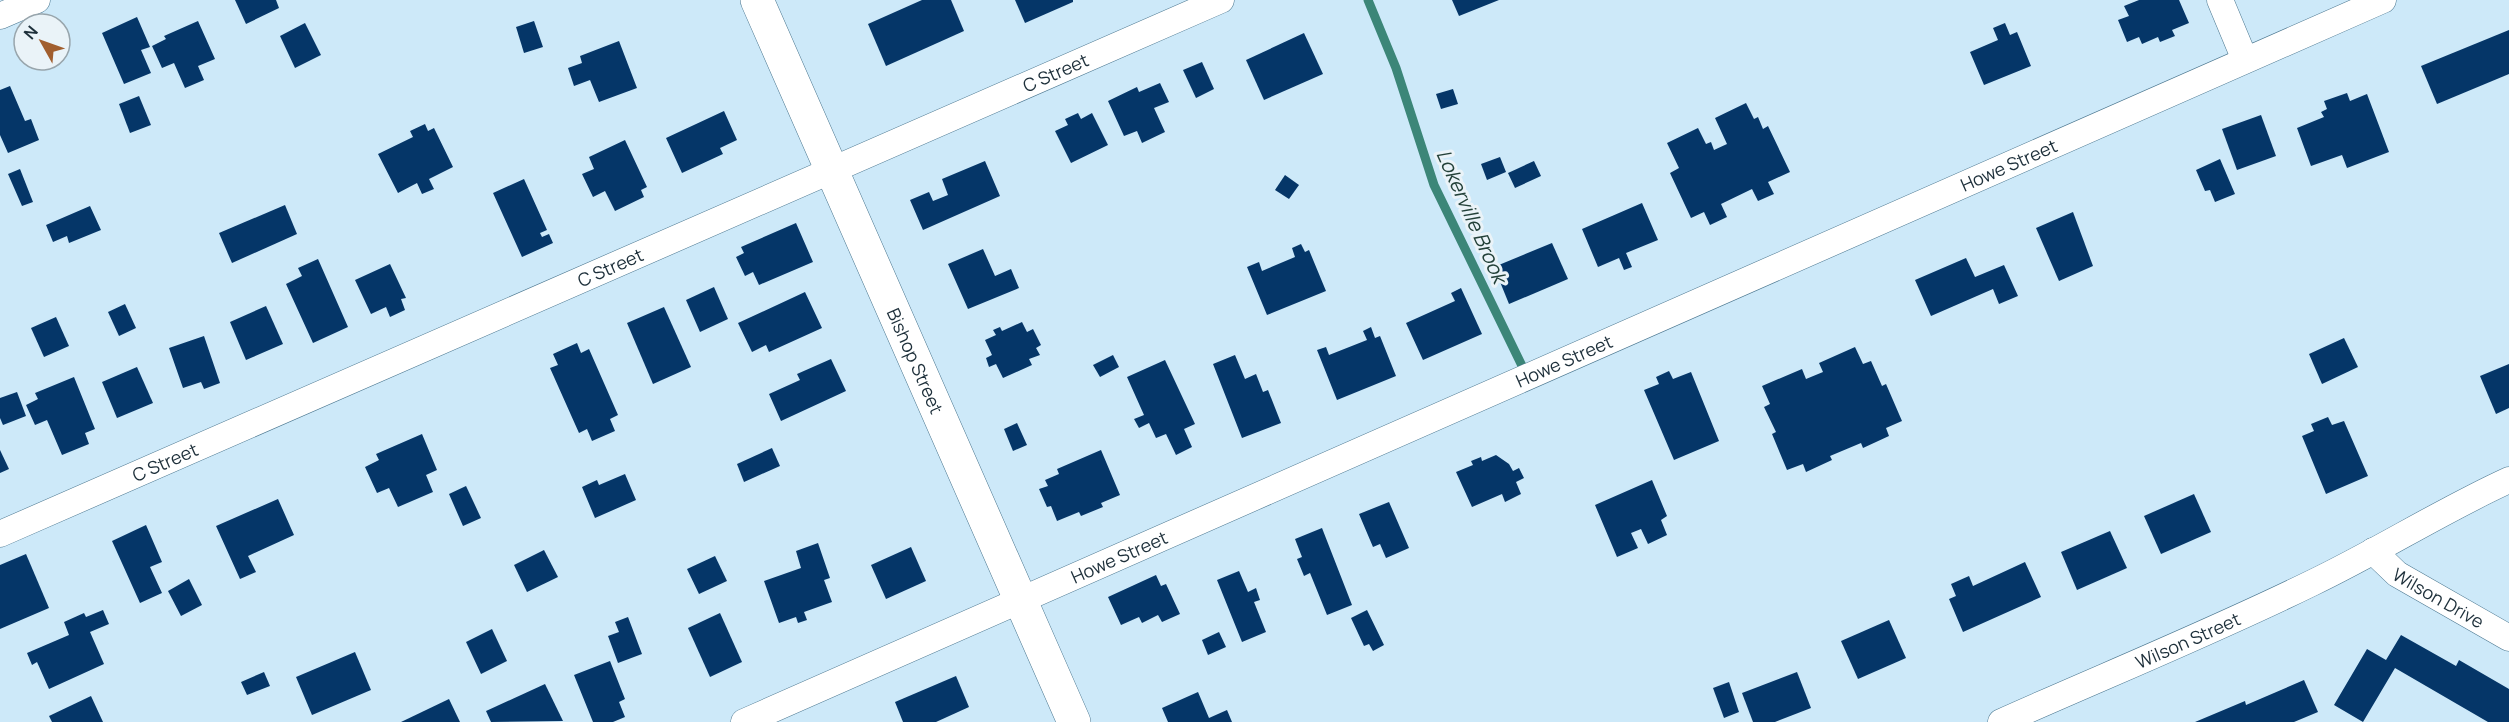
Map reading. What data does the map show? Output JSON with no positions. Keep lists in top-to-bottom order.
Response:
{
  "streets": {
    "street": [
      "C Street",
      "Howe Street",
      "Bishop Street",
      "Wilson Drive",
      "Wilson Street"
    ]
  },
  "crossings": [
    ["C Street", "Bishop Street"],
    ["Howe Street", "Bishop Street"],
    ["Wilson Drive", "Wilson Street"]
  ],
  "water": ["Lokerville Brook"],
  "north": "top left"
}
